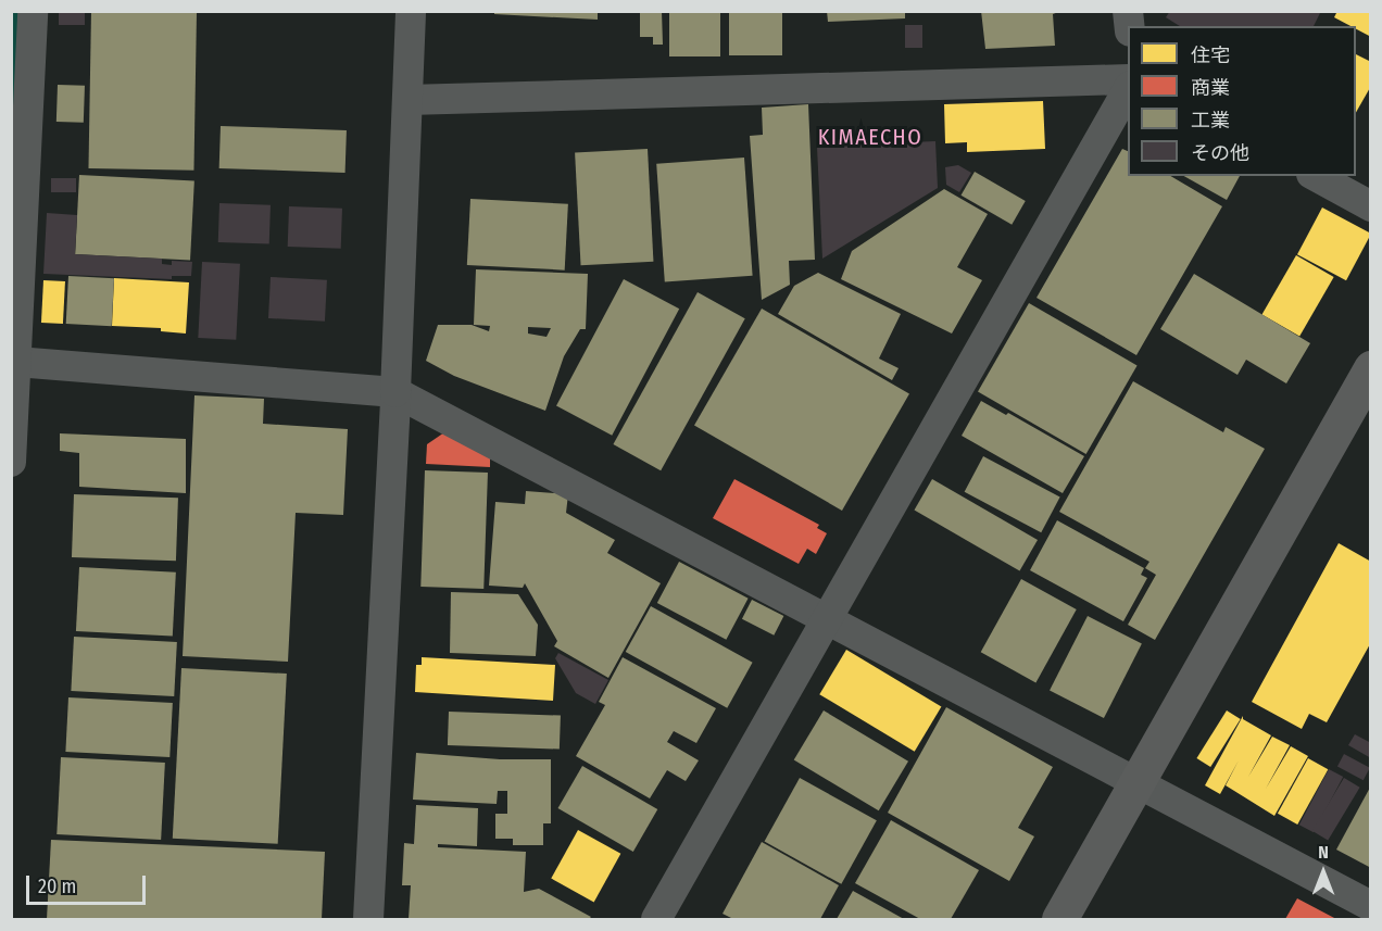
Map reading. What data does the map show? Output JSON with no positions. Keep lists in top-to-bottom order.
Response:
{
  "districts": ["KIMAECHO"],
  "legend": [
    "住宅",
    "商業",
    "工業",
    "その他"
  ],
  "scale_bar": "20 m",
  "north": "top"
}
